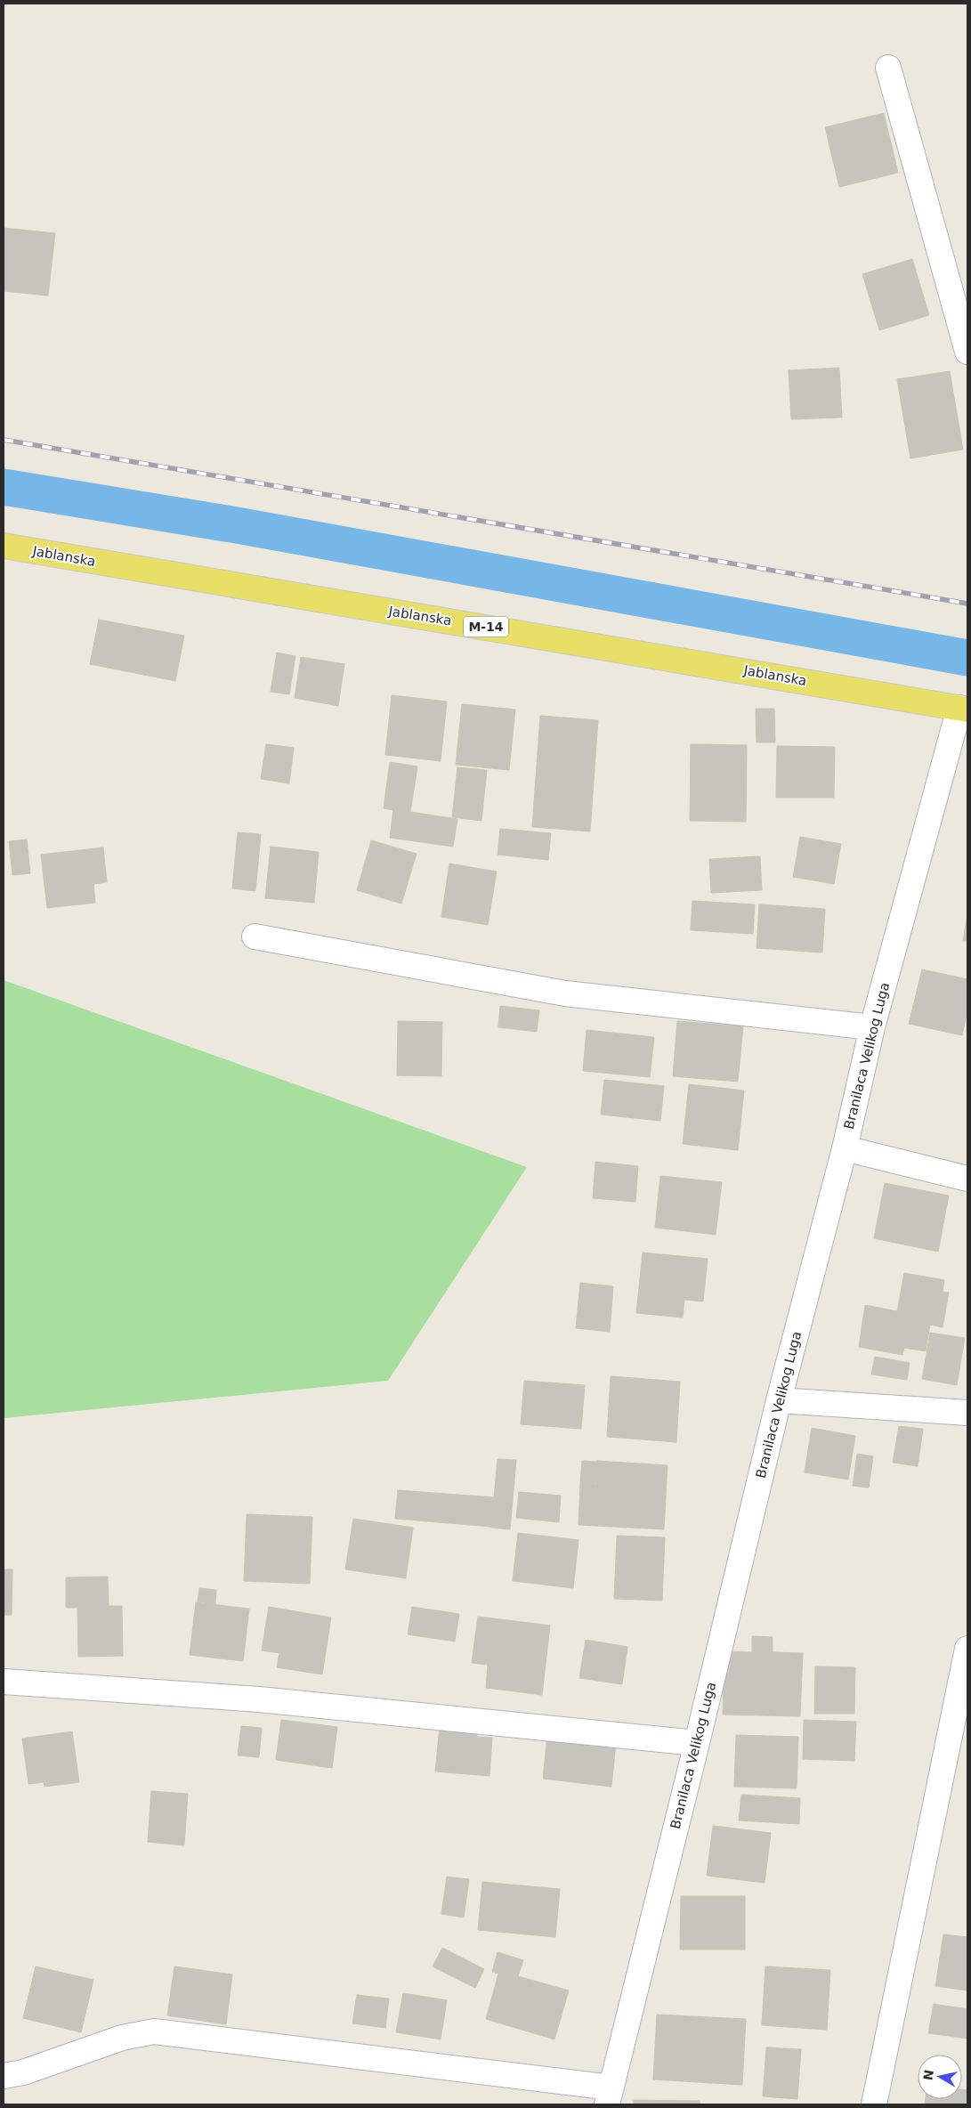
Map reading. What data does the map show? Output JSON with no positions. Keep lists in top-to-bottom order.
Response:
{
  "streets": {
    "main road": ["Jablanska", "M-14"],
    "street": ["Branilaca Velikog Luga"]
  },
  "crossings": [
    ["Jablanska", "Branilaca Velikog Luga"]
  ],
  "north": "left"
}
